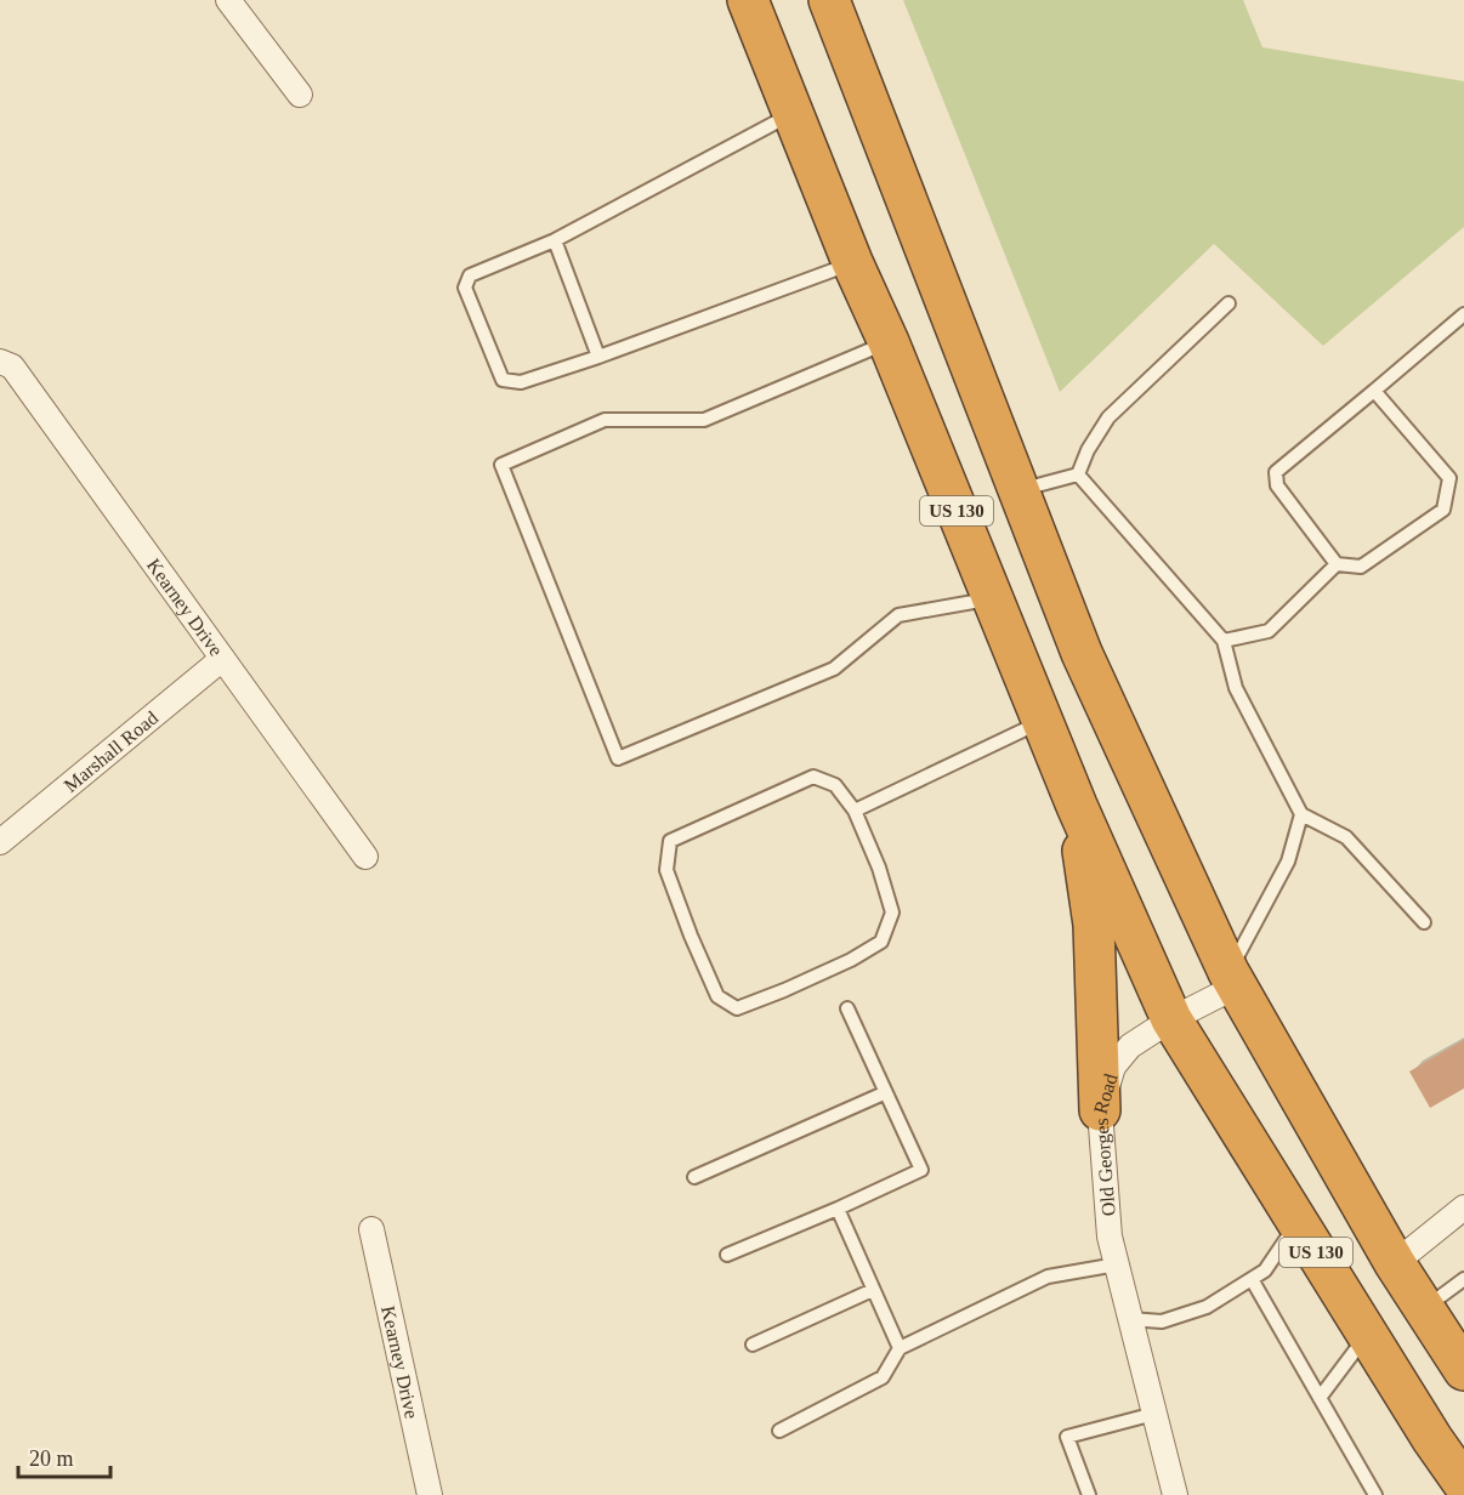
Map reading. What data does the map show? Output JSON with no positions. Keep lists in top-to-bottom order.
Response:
{
  "streets": {
    "highway": ["US 130"],
    "street": ["Kearney Drive", "Marshall Road", "Old Georges Road"]
  },
  "crossings": [
    ["US 130", "Old Georges Road"],
    ["Kearney Drive", "Marshall Road"]
  ],
  "scale_bar": "20 m"
}
